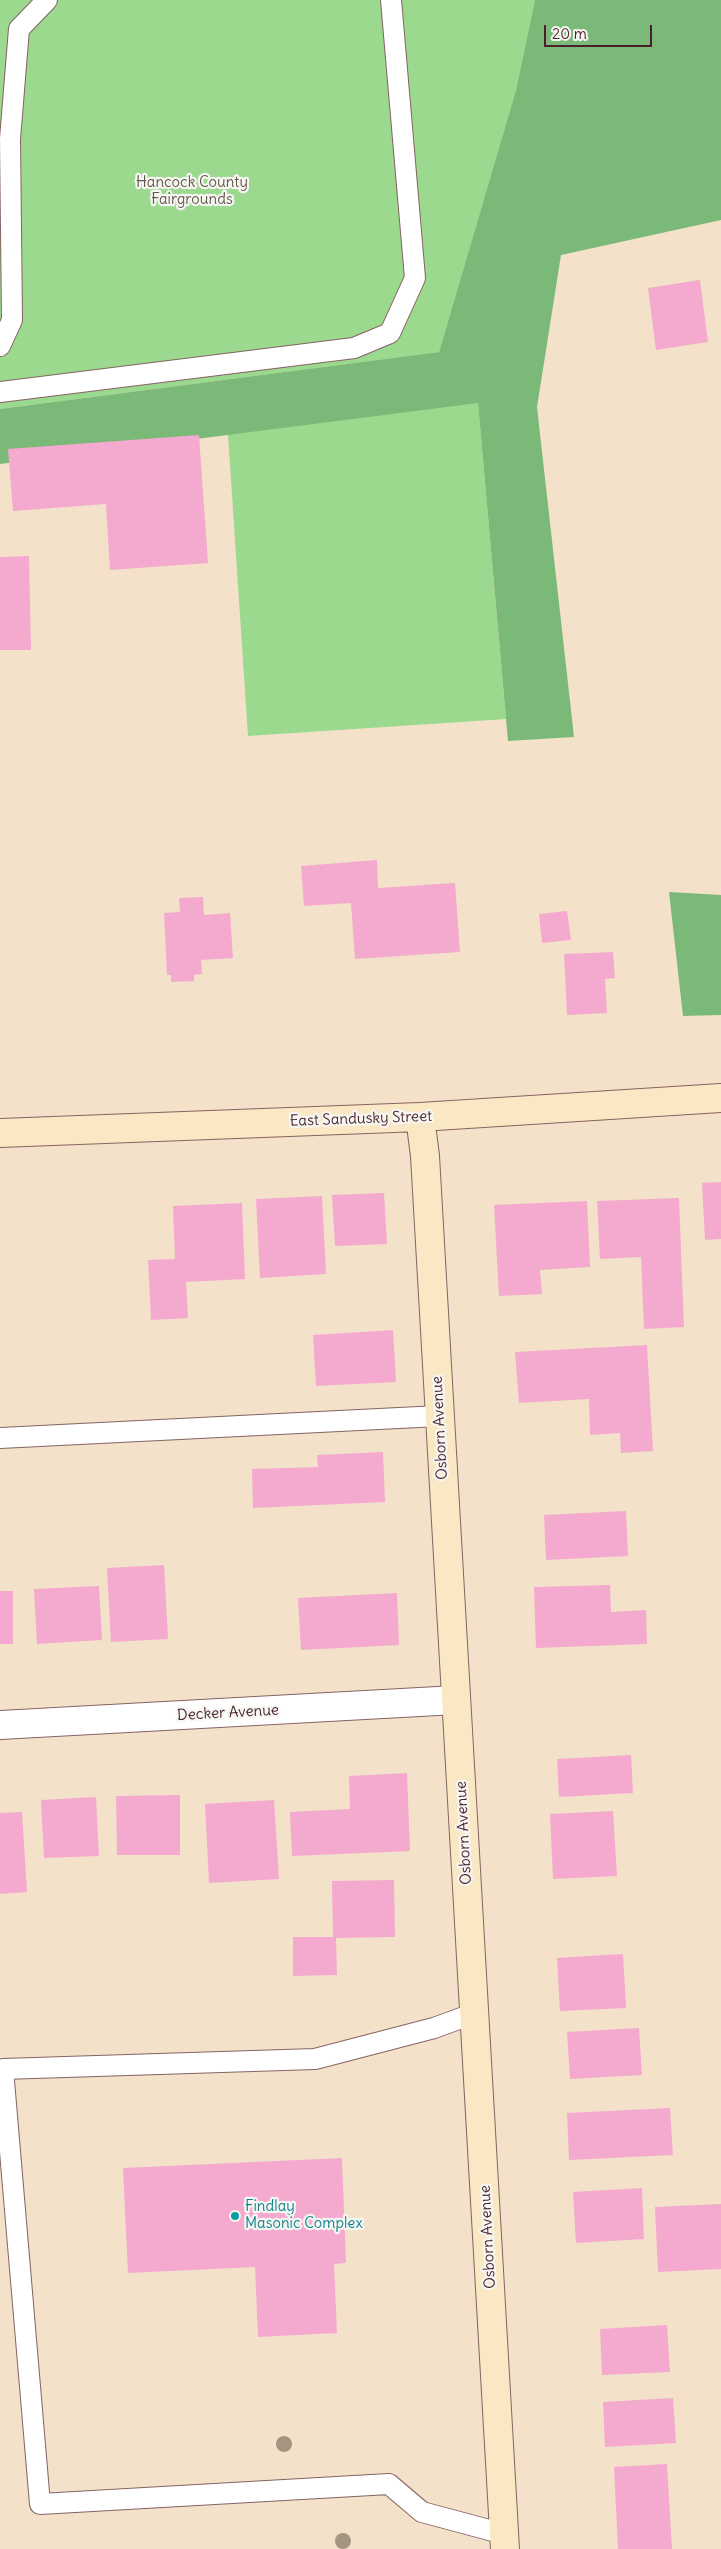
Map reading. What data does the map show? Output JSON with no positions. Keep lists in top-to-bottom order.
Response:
{
  "streets": {
    "main road": ["East Sandusky Street", "Osborn Avenue"],
    "street": ["Decker Avenue"]
  },
  "crossings": [
    ["East Sandusky Street", "Osborn Avenue"],
    ["Osborn Avenue", "Decker Avenue"]
  ],
  "parks": ["Hancock County Fairgrounds"],
  "places": ["Findlay Masonic Complex"],
  "scale_bar": "20 m"
}
